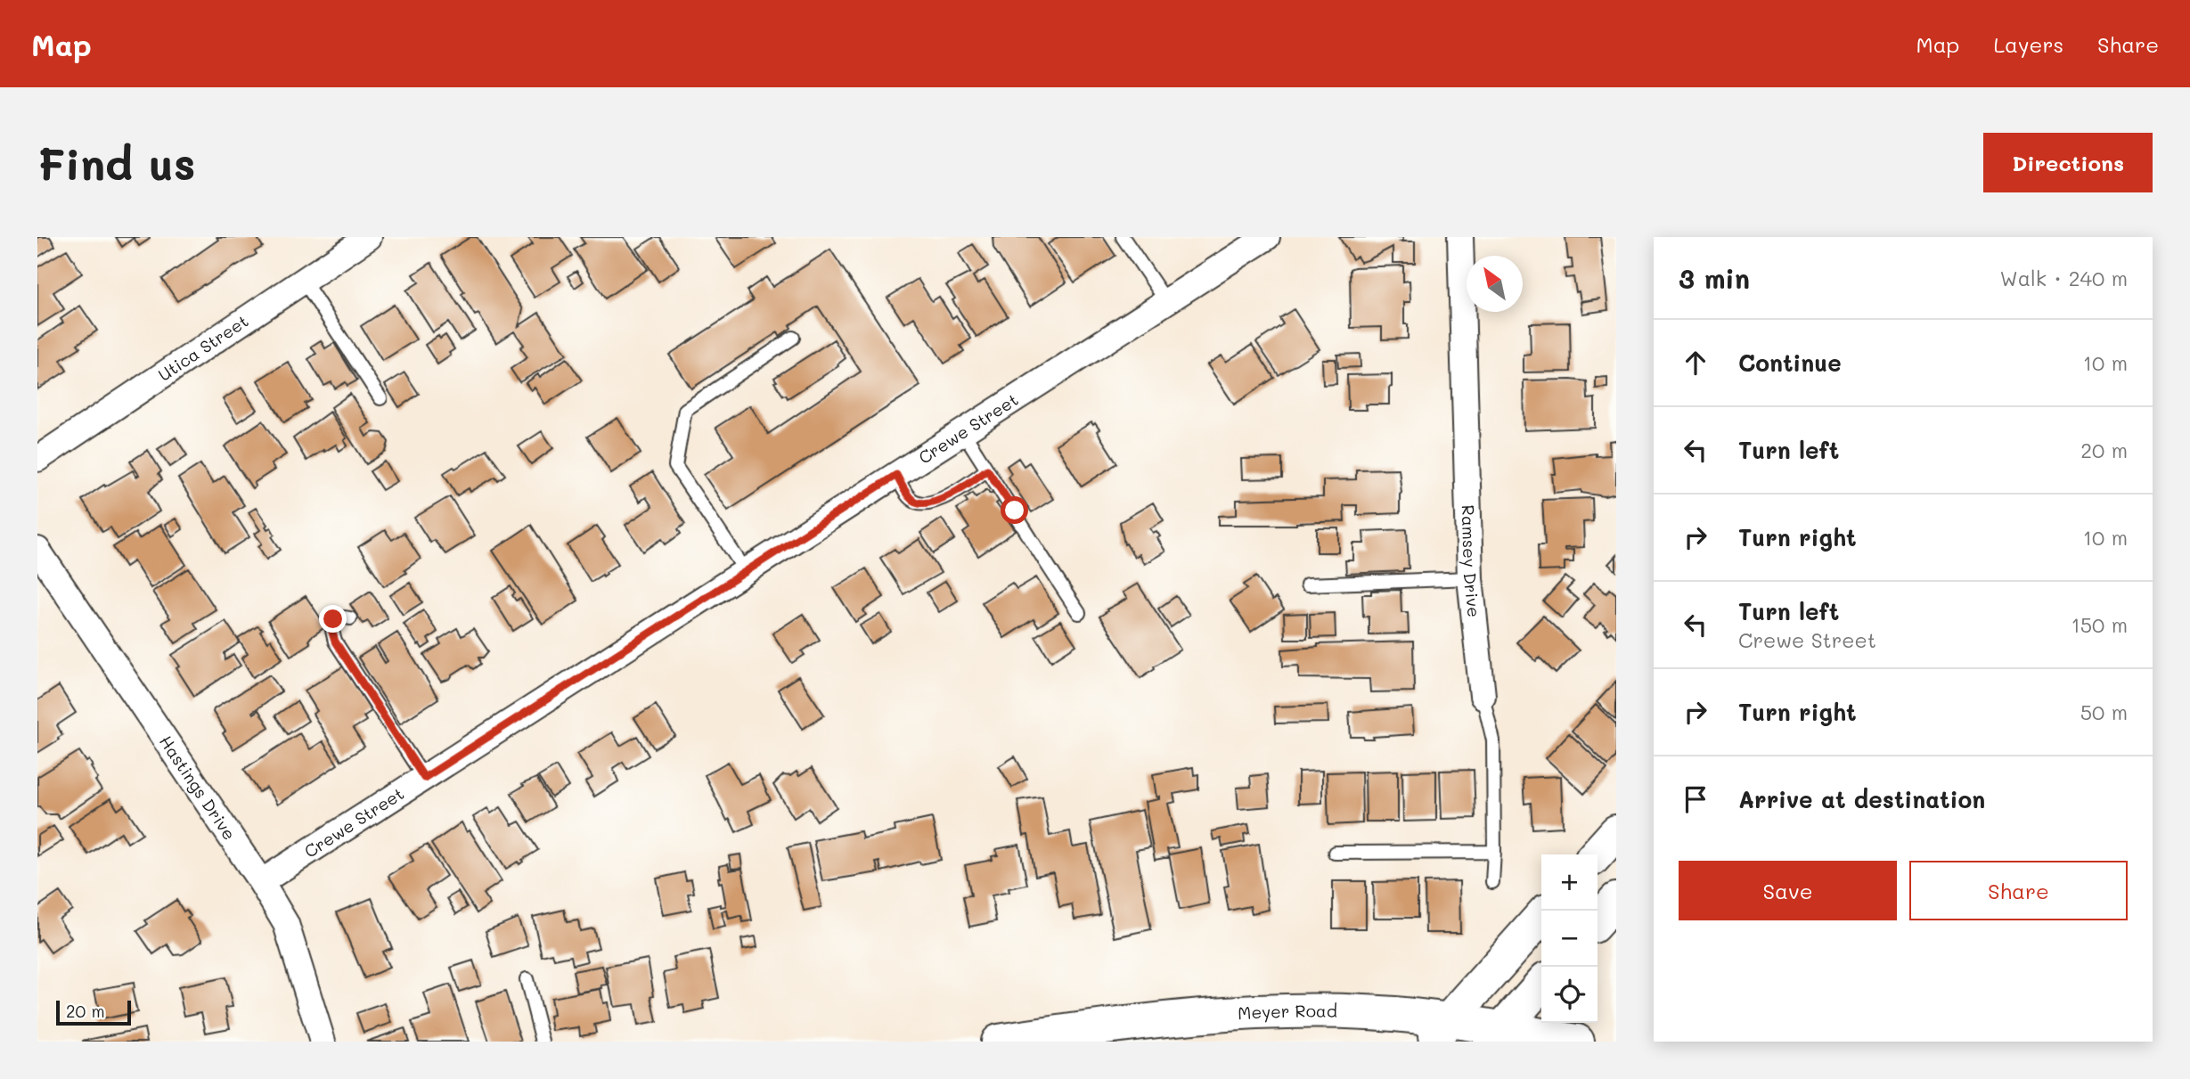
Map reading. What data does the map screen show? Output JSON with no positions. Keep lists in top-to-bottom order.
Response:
{
  "streets": {
    "main road": ["Meyer Road"],
    "street": [
      "Utica Street",
      "Crewe Street",
      "Ramsey Drive",
      "Hastings Drive"
    ]
  },
  "crossings": [
    ["Crewe Street", "Hastings Drive"]
  ],
  "scale_bar": "20 m",
  "north": "top left",
  "page": {
    "header": "Map",
    "nav": ["Map", "Layers", "Share"],
    "buttons": [
      "Directions",
      ["Save", "Share"]
    ],
    "title": "Find us",
    "heading": ["3 min", "Walk · 240 m"],
    "list": [
      ["Continue", "10 m"],
      ["Turn left", "20 m"],
      ["Turn right", "10 m"],
      ["Turn left", "Crewe Street", "150 m"],
      ["Turn right", "50 m"],
      "Arrive at destination"
    ],
    "map_buttons": ["+", "−"],
    "scale": "20 m"
  }
}
